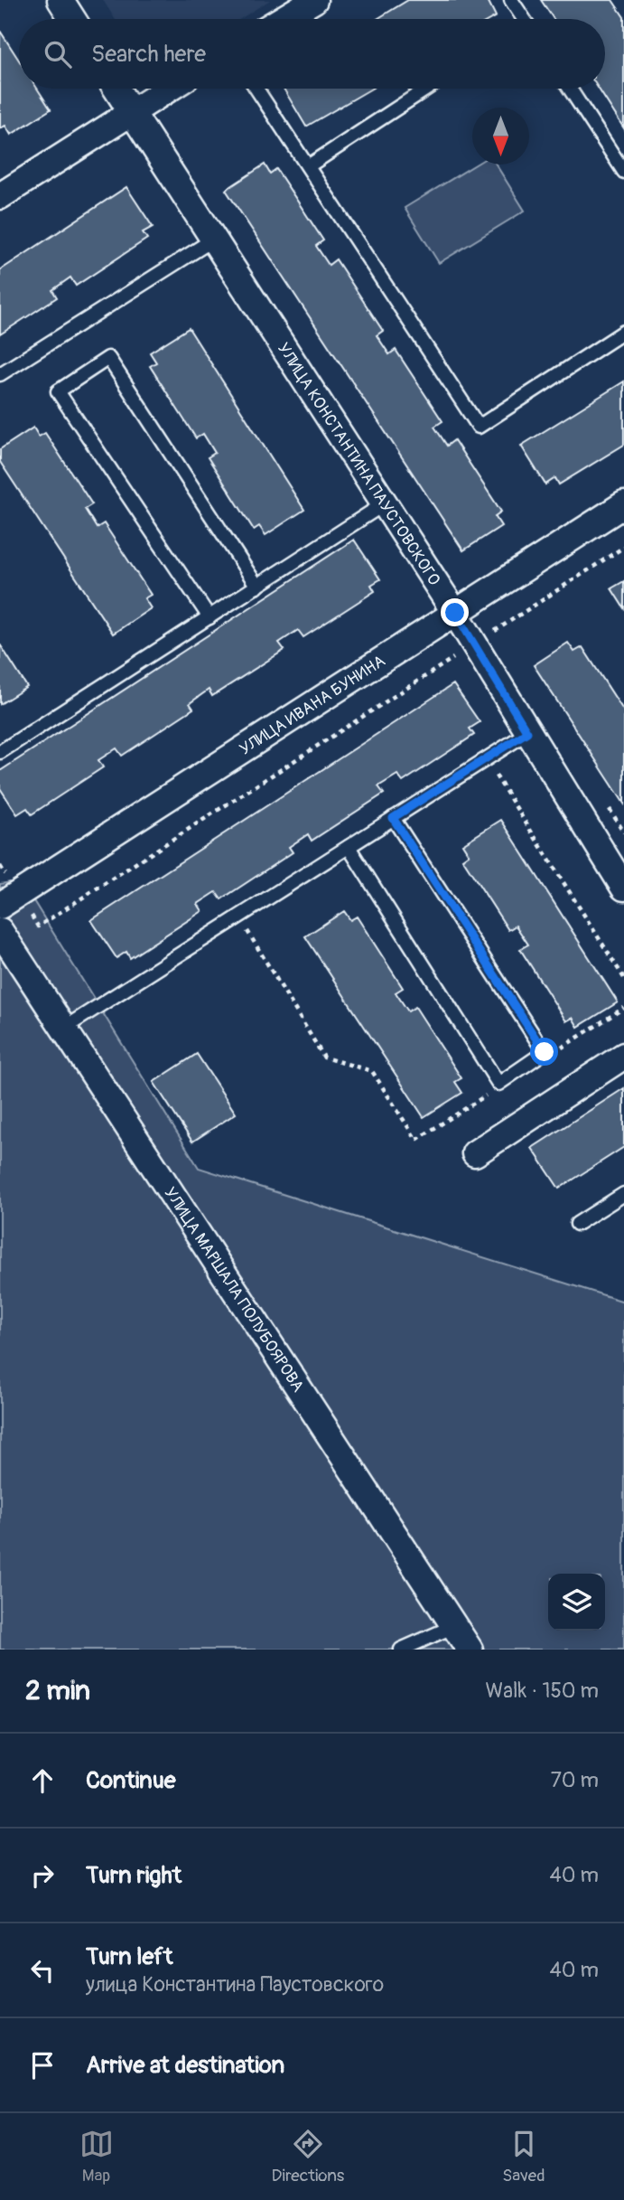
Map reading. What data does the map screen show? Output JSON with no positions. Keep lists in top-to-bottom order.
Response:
{
  "streets": {
    "street": ["УЛИЦА КОНСТАНТИНА ПАУСТОВСКОГО", "УЛИЦА ИВАНА БУНИНА", "УЛИЦА МАРШАЛА ПОЛУБОЯРОВА"]
  },
  "crossings": [
    ["УЛИЦА КОНСТАНТИНА ПАУСТОВСКОГО", "УЛИЦА ИВАНА БУНИНА"]
  ],
  "north": "bottom",
  "page": {
    "search": "Search here",
    "heading": ["2 min", "Walk · 150 m"],
    "list": [
      ["Continue", "70 m"],
      ["Turn right", "40 m"],
      ["Turn left", "улица Константина Паустовского", "40 m"],
      "Arrive at destination"
    ],
    "nav": ["Map", "Directions", "Saved"]
  }
}
